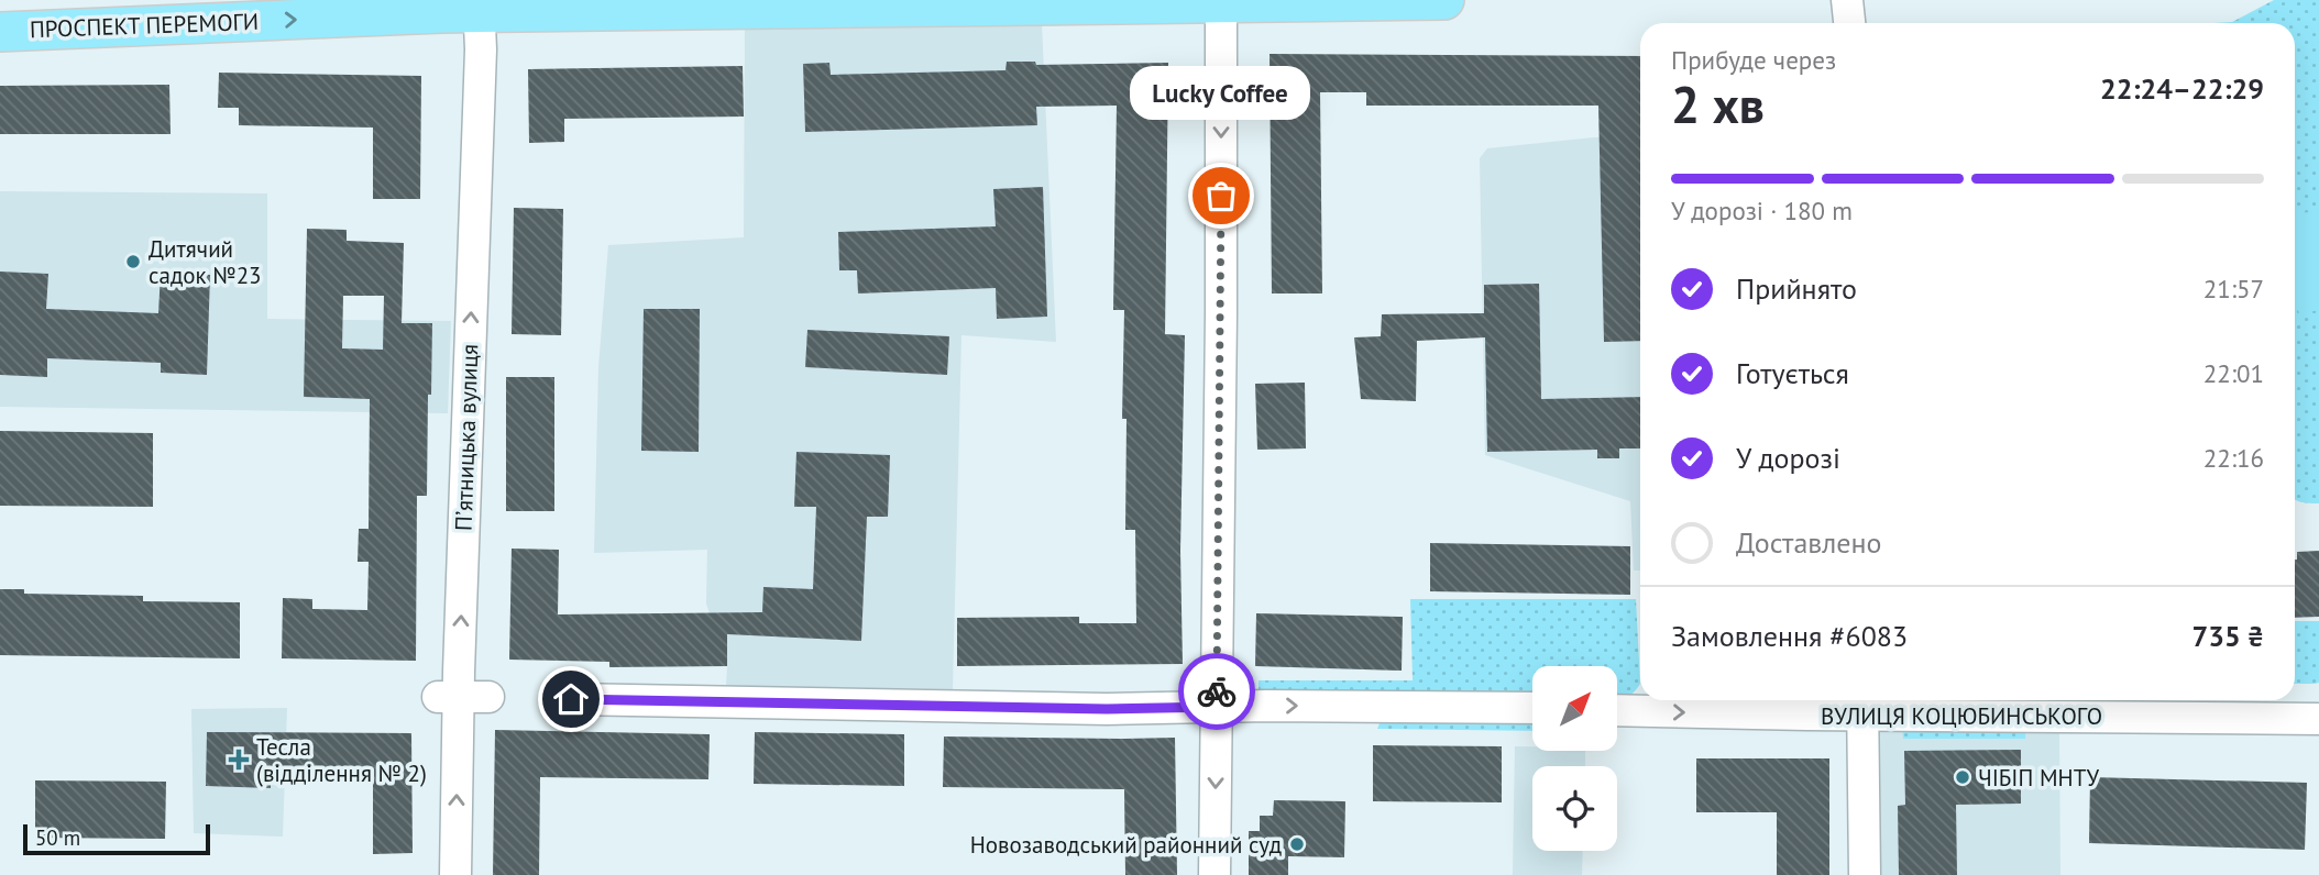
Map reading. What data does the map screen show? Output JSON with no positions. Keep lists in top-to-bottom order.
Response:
{
  "streets": {
    "main road": ["ПРОСПЕКТ ПЕРЕМОГИ"],
    "street": ["Пʼятницька вулиця", "ВУЛИЦЯ КОЦЮБИНСЬКОГО"]
  },
  "crossings": [
    ["ПРОСПЕКТ ПЕРЕМОГИ", "Пʼятницька вулиця"]
  ],
  "one_way": ["Пʼятницька вулиця"],
  "places": {
    "other": [
      "Lucky Coffee",
      "Дитячий садок №23",
      "ЧІБІП МНТУ",
      "Новозаводський районний суд"
    ],
    "health": ["Тесла (відділення № 2)"]
  },
  "scale_bar": "50 m",
  "north": "top right",
  "page": {
    "heading": ["2 хв", "Прибуде через", "22:24–22:29"],
    "panel": ["Замовлення #6083", "735 ₴"],
    "bubble": "Lucky Coffee",
    "bar": "У дорозі · 180 m",
    "list": [
      ["Прийнято", "21:57"],
      ["Готується", "22:01"],
      ["У дорозі", "22:16"],
      "Доставлено"
    ],
    "scale": "50 m"
  }
}
